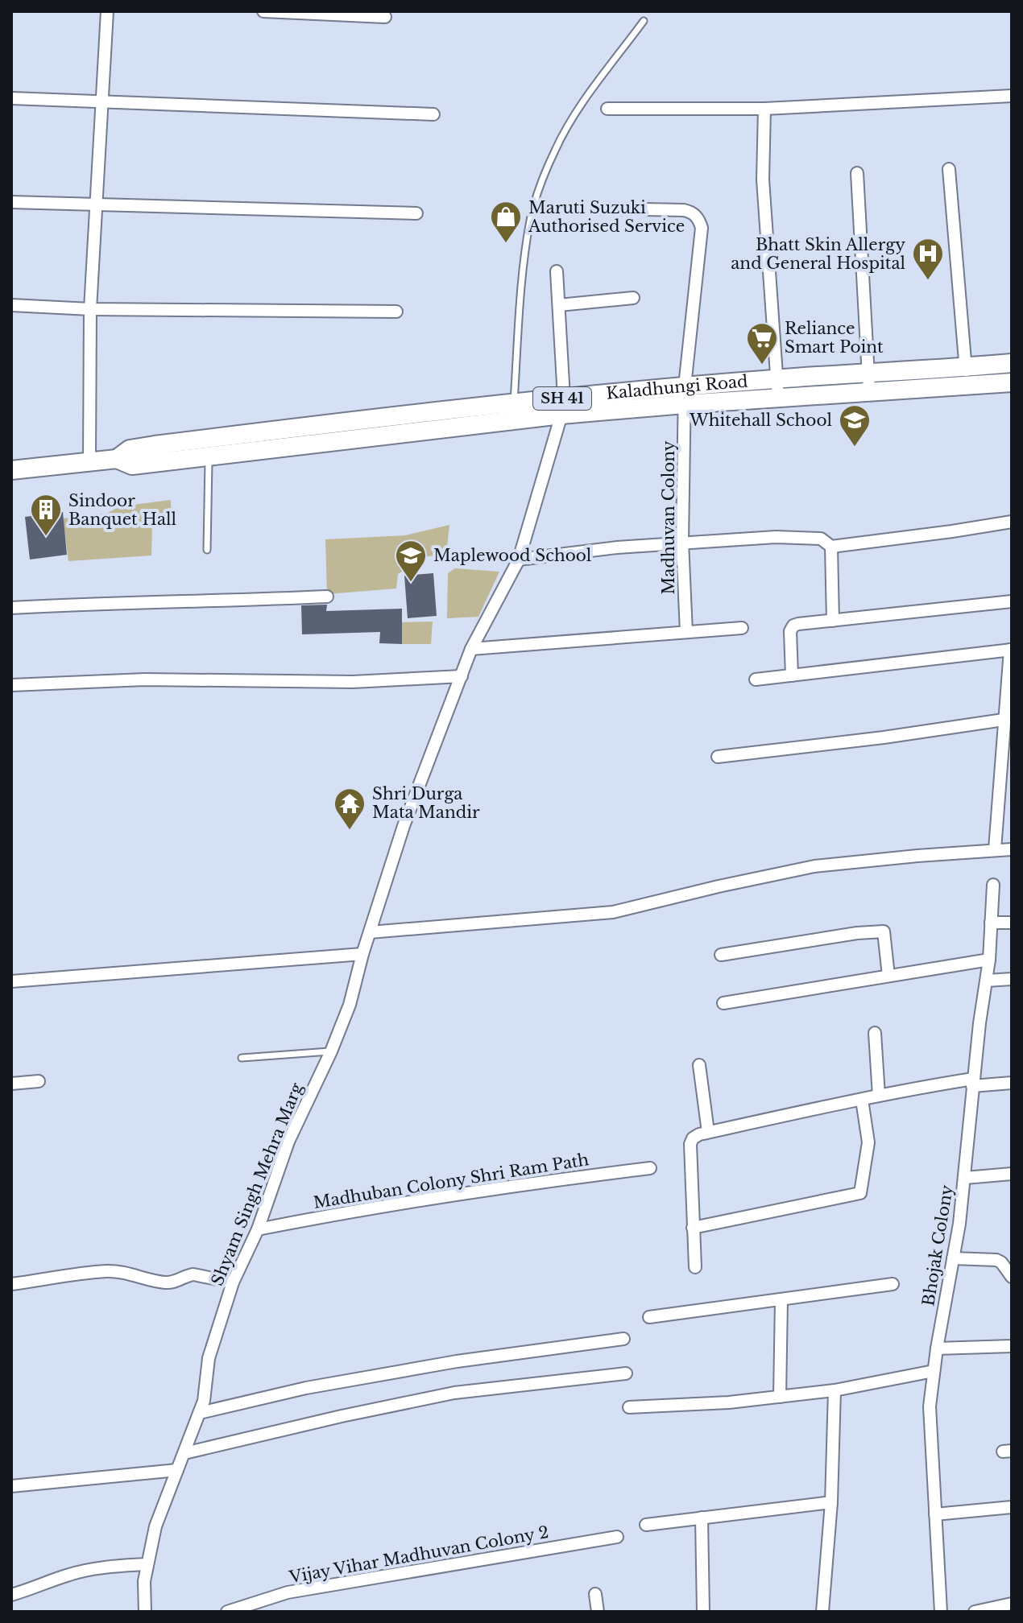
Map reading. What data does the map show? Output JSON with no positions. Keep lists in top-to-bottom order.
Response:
{
  "streets": {
    "main road": ["Kaladhungi Road", "SH 41"],
    "street": [
      "Madhuvan Colony",
      "Madhuban Colony Shri Ram Path",
      "Shyam Singh Mehra Marg",
      "Bhojak Colony",
      "Vijay Vihar Madhuvan Colony 2"
    ]
  },
  "crossings": [
    ["Kaladhungi Road", "Madhuvan Colony"],
    ["Kaladhungi Road", "Shyam Singh Mehra Marg"],
    ["Madhuban Colony Shri Ram Path", "Shyam Singh Mehra Marg"]
  ],
  "places": {
    "shop": ["Maruti Suzuki Authorised Service"],
    "hospital": ["Bhatt Skin Allergy and General Hospital"],
    "supermarket": ["Reliance Smart Point"],
    "school or university": ["Whitehall School", "Maplewood School"],
    "building": ["Sindoor Banquet Hall"],
    "temple": ["Shri Durga Mata Mandir"]
  }
}
